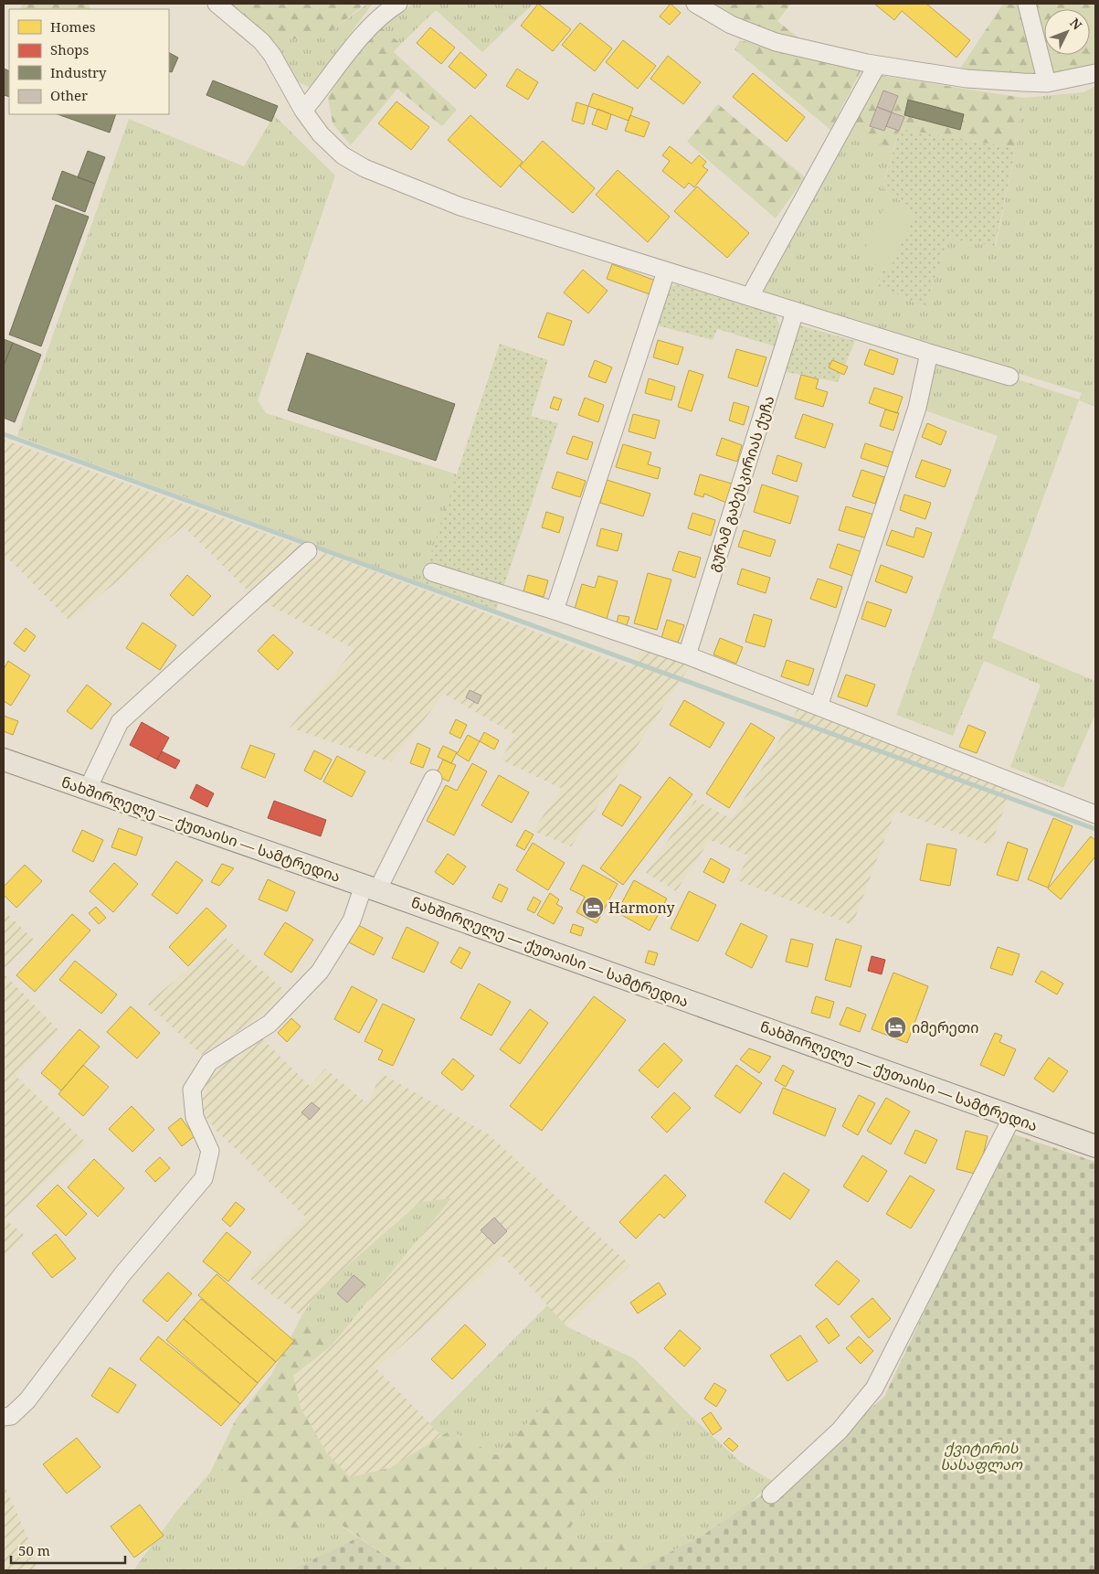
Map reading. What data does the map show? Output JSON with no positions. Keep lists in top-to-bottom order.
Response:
{
  "streets": {
    "main road": ["ნახშირღელე — ქუთაისი — სამტრედია"],
    "street": ["გურამ გაბესკირიას ქუჩა"]
  },
  "parks": ["ქვიტირის სასაფლაო"],
  "places": {
    "hotel": ["Harmony", "იმერეთი"]
  },
  "legend": [
    "Homes",
    "Shops",
    "Industry",
    "Other"
  ],
  "scale_bar": "50 m",
  "north": "top right"
}
